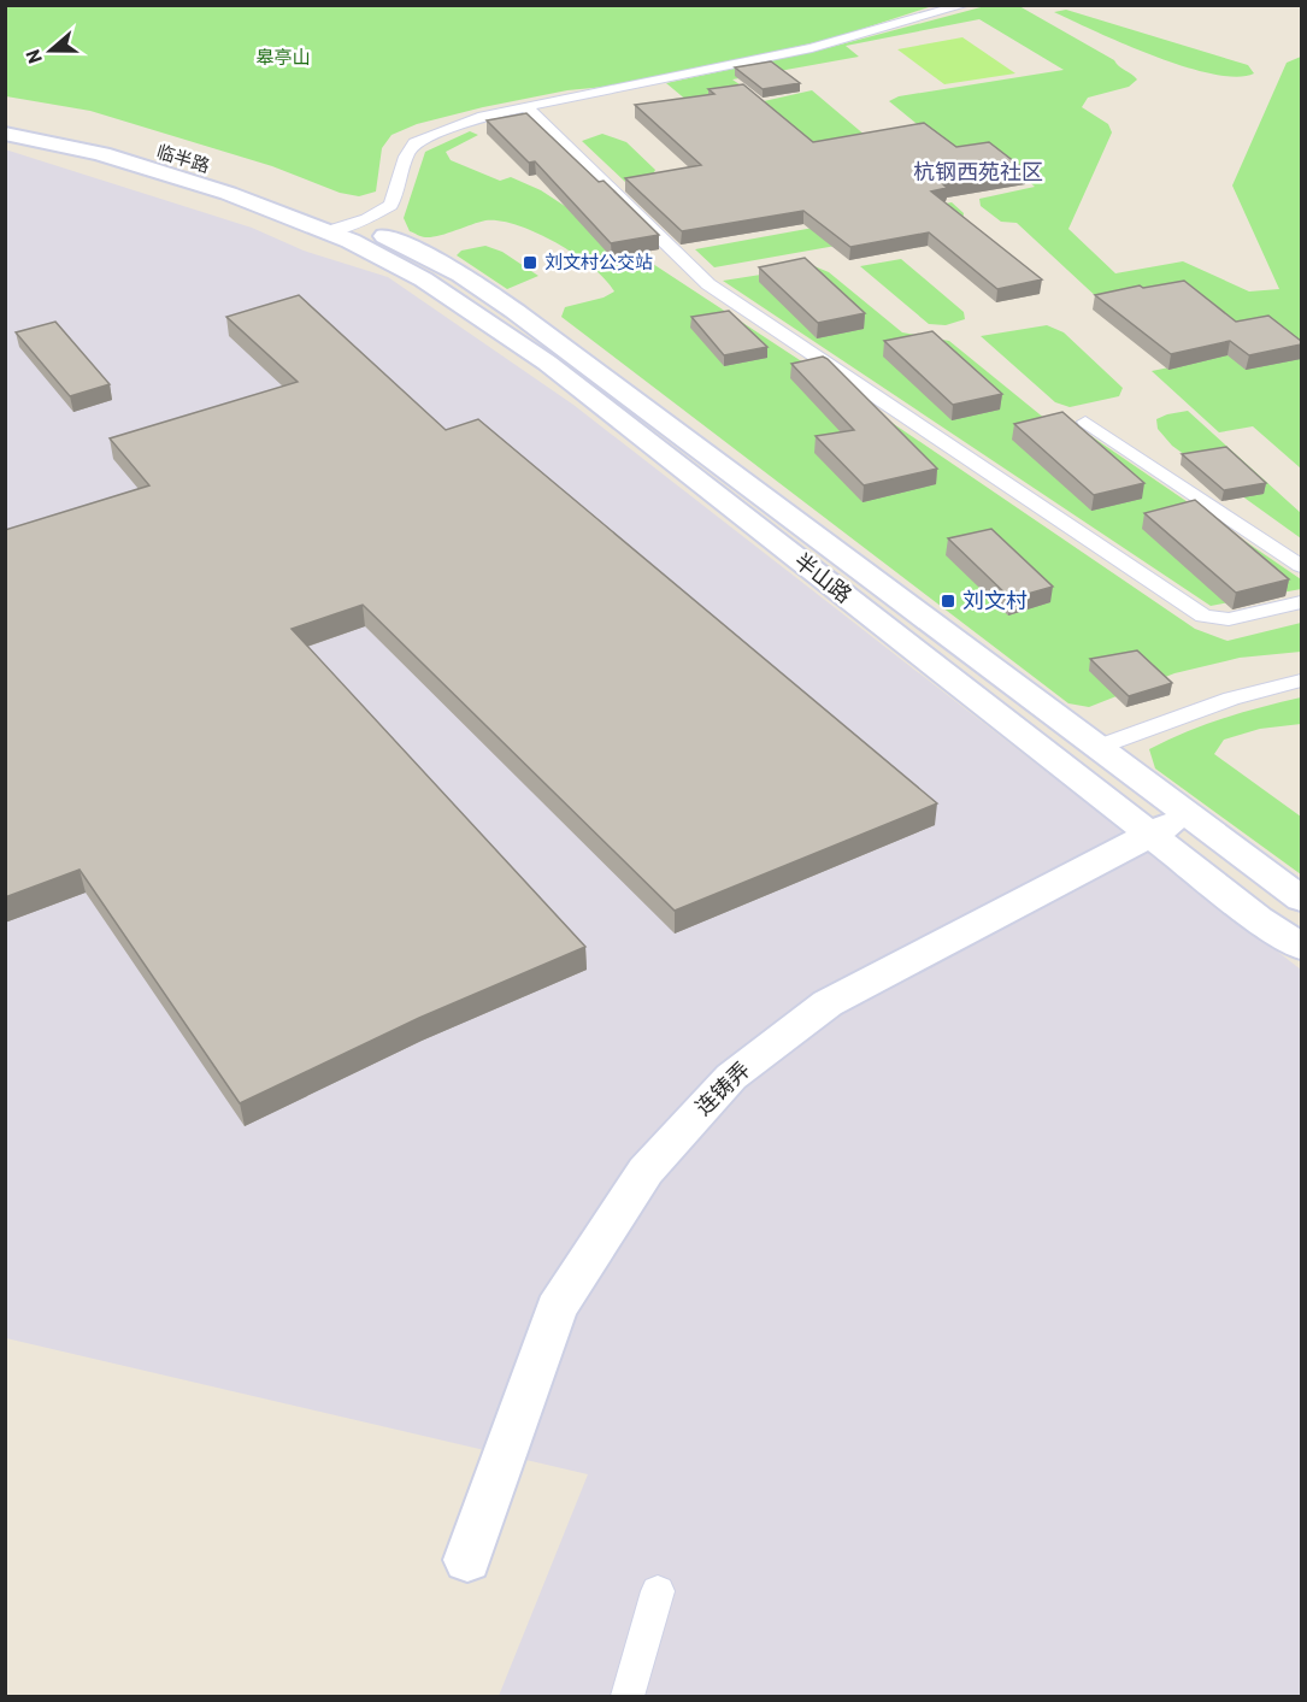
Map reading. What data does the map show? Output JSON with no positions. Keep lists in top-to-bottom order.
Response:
{
  "streets": {
    "main road": ["临半路", "半山路", "连铸弄"]
  },
  "crossings": [
    ["临半路", "半山路"],
    ["半山路", "连铸弄"]
  ],
  "districts": ["杭钢西苑社区"],
  "parks": ["皋亭山"],
  "places": {
    "transit": ["刘文村公交站", "刘文村"]
  },
  "north": "left"
}
